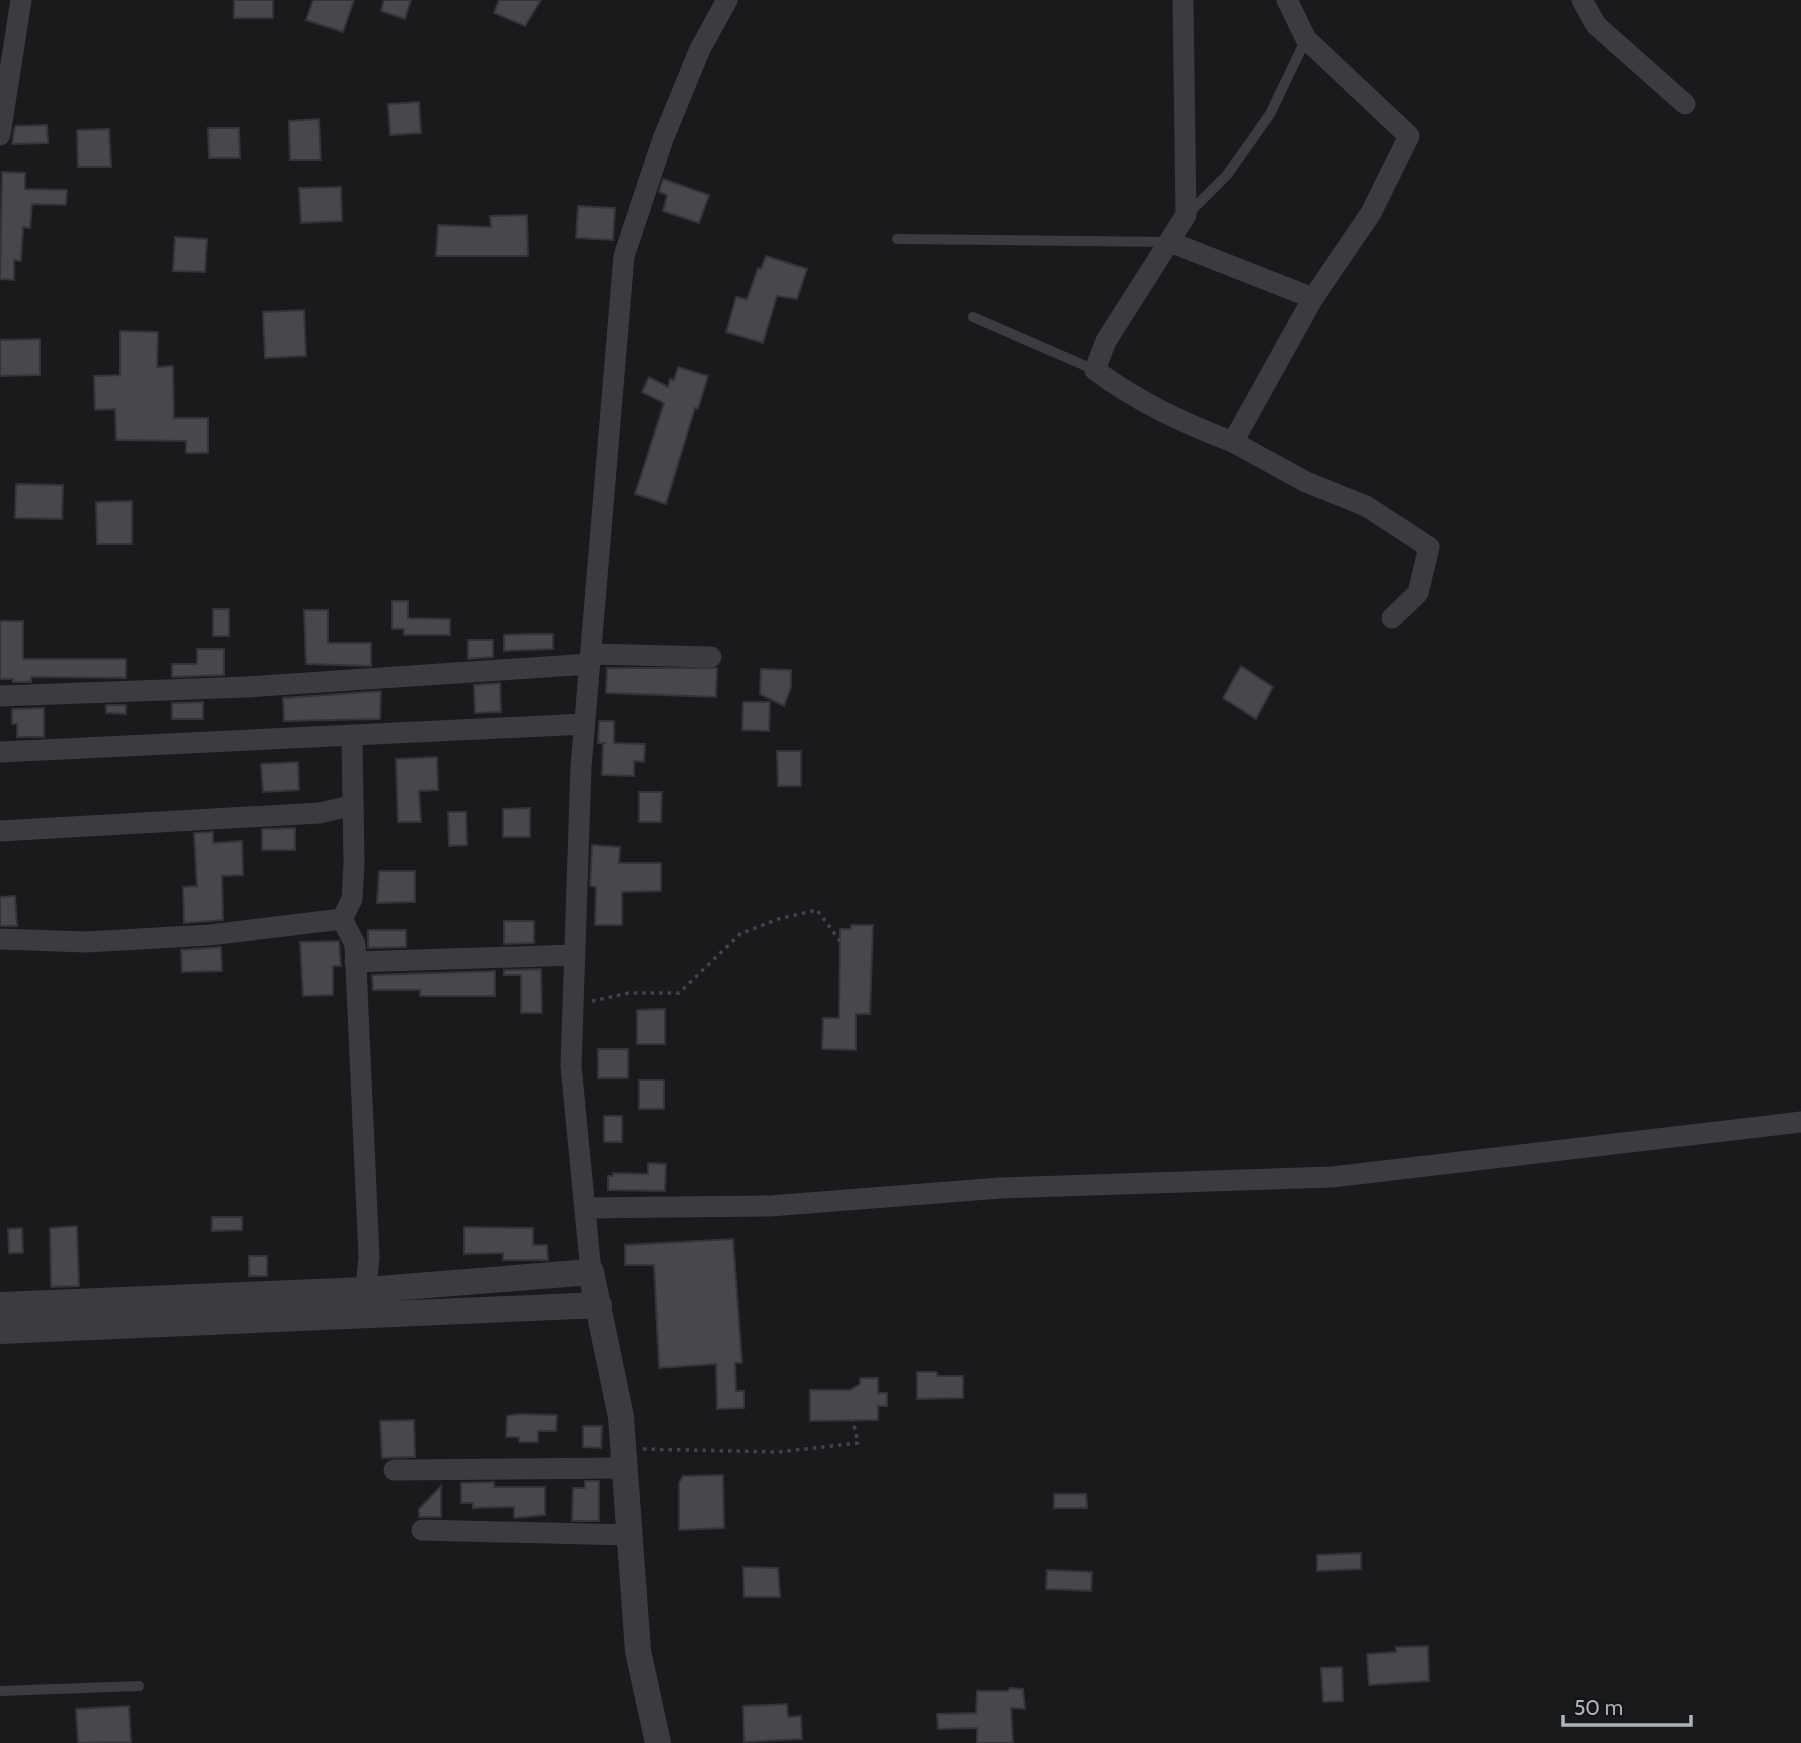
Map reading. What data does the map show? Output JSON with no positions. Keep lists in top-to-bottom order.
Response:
{
  "scale_bar": "50 m"
}
